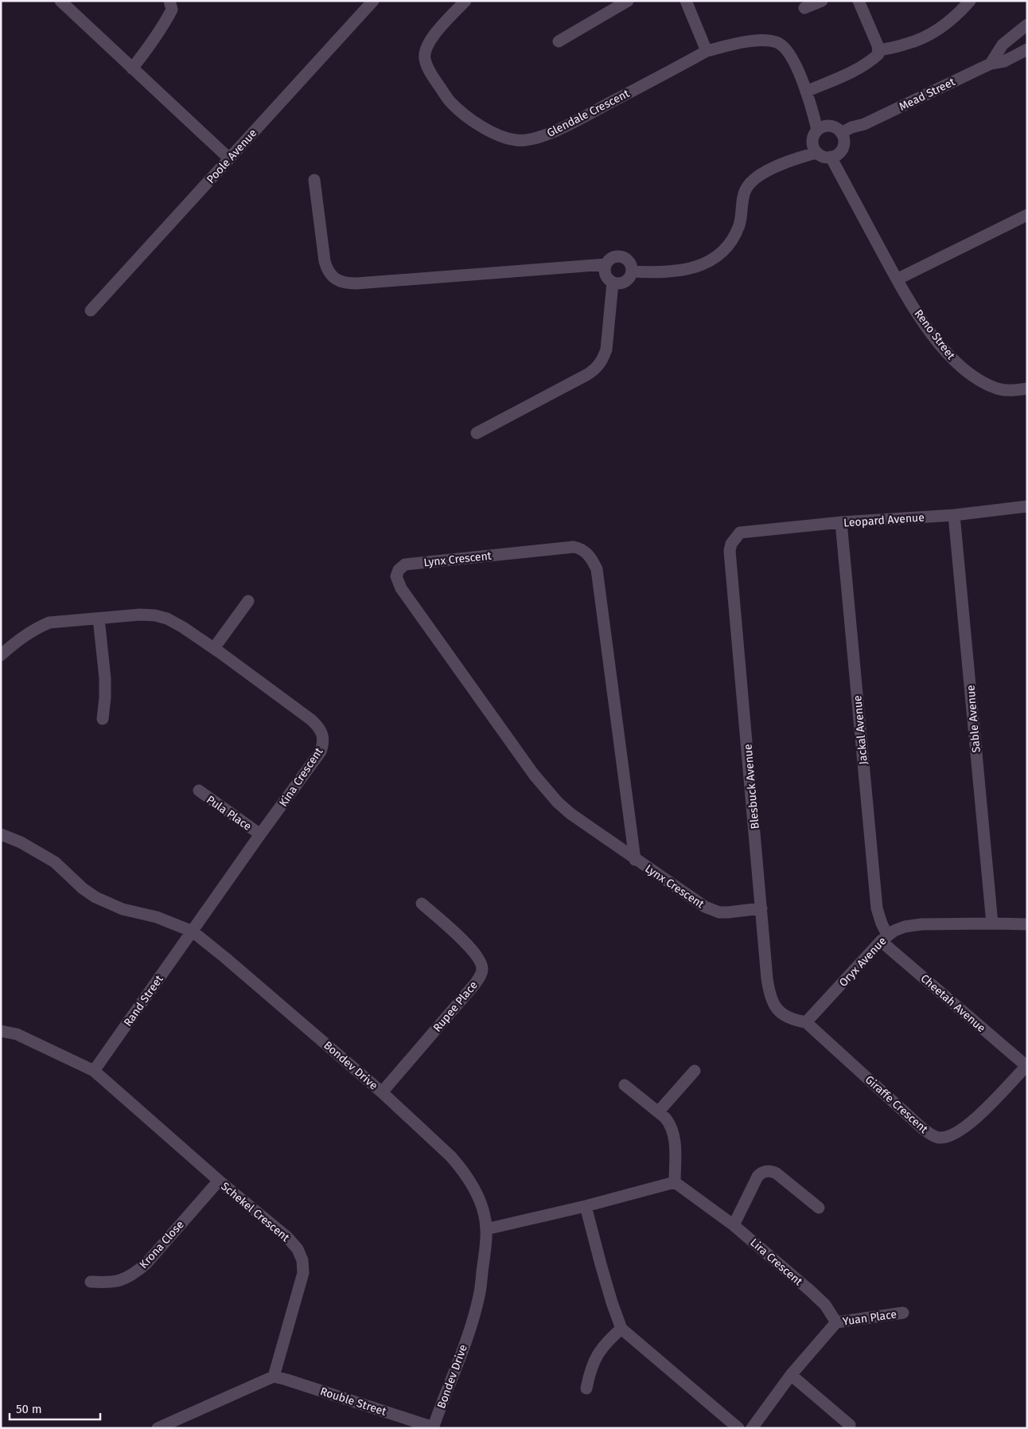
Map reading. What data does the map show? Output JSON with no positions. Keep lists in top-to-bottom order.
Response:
{
  "streets": {
    "street": [
      "Mead Street",
      "Glendale Crescent",
      "Poole Avenue",
      "Reno Street",
      "Leopard Avenue",
      "Lynx Crescent",
      "Sable Avenue",
      "Jackal Avenue",
      "Kina Crescent",
      "Blesbuck Avenue",
      "Pula Place",
      "Oryx Avenue",
      "Rand Street",
      "Cheetah Avenue",
      "Rupee Place",
      "Bondev Drive",
      "Giraffe Crescent",
      "Schekel Crescent",
      "Krona Close",
      "Lira Crescent",
      "Yuan Place",
      "Rouble Street"
    ]
  },
  "crossings": [
    ["Mead Street", "Glendale Crescent"],
    ["Mead Street", "Reno Street"],
    ["Glendale Crescent", "Reno Street"],
    ["Leopard Avenue", "Sable Avenue"],
    ["Leopard Avenue", "Jackal Avenue"],
    ["Leopard Avenue", "Blesbuck Avenue"],
    ["Lynx Crescent", "Blesbuck Avenue"],
    ["Sable Avenue", "Oryx Avenue"],
    ["Jackal Avenue", "Oryx Avenue"],
    ["Jackal Avenue", "Cheetah Avenue"],
    ["Kina Crescent", "Pula Place"],
    ["Kina Crescent", "Rand Street"],
    ["Kina Crescent", "Bondev Drive"],
    ["Blesbuck Avenue", "Oryx Avenue"],
    ["Blesbuck Avenue", "Giraffe Crescent"],
    ["Oryx Avenue", "Cheetah Avenue"],
    ["Oryx Avenue", "Giraffe Crescent"],
    ["Rand Street", "Bondev Drive"],
    ["Rand Street", "Schekel Crescent"],
    ["Cheetah Avenue", "Giraffe Crescent"],
    ["Rupee Place", "Bondev Drive"],
    ["Bondev Drive", "Rouble Street"],
    ["Schekel Crescent", "Krona Close"],
    ["Schekel Crescent", "Rouble Street"],
    ["Lira Crescent", "Yuan Place"]
  ],
  "scale_bar": "50 m"
}
